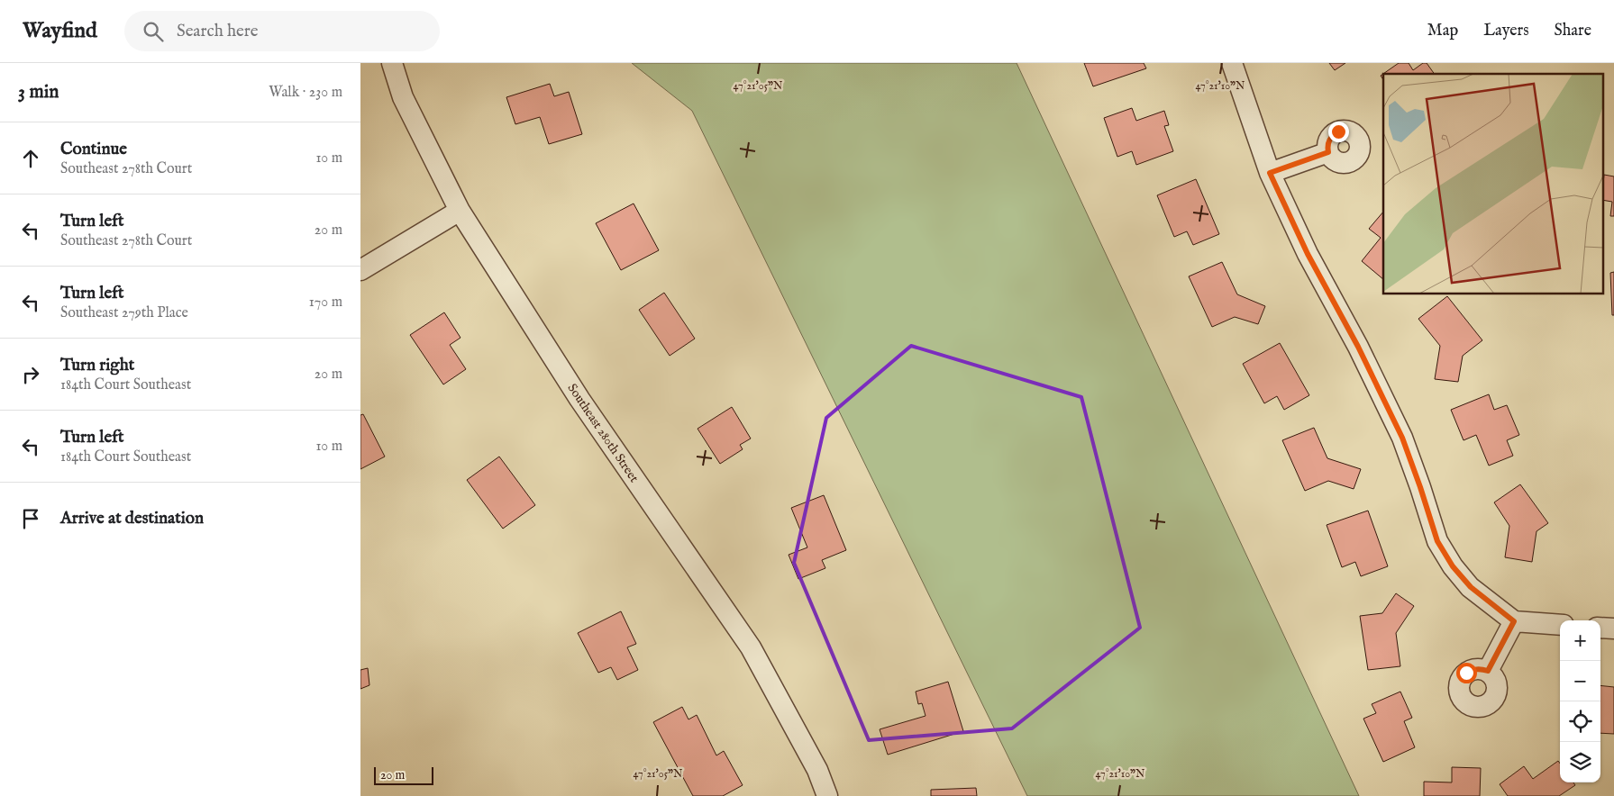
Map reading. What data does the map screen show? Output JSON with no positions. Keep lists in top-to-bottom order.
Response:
{
  "streets": {
    "street": ["Southeast 280th Street"]
  },
  "scale_bar": "20 m",
  "page": {
    "header": "Wayfind",
    "search": "Search here",
    "nav": ["Map", "Layers", "Share"],
    "heading": ["3 min", "Walk · 230 m"],
    "list": [
      ["Continue", "Southeast 278th Court", "10 m"],
      ["Turn left", "Southeast 278th Court", "20 m"],
      ["Turn left", "Southeast 279th Place", "170 m"],
      ["Turn right", "184th Court Southeast", "20 m"],
      ["Turn left", "184th Court Southeast", "10 m"],
      "Arrive at destination"
    ],
    "map_buttons": ["+", "−"],
    "scale": "20 m"
  },
  "coordinates": ["47°21'05\"N", "47°21'10\"N"]
}
